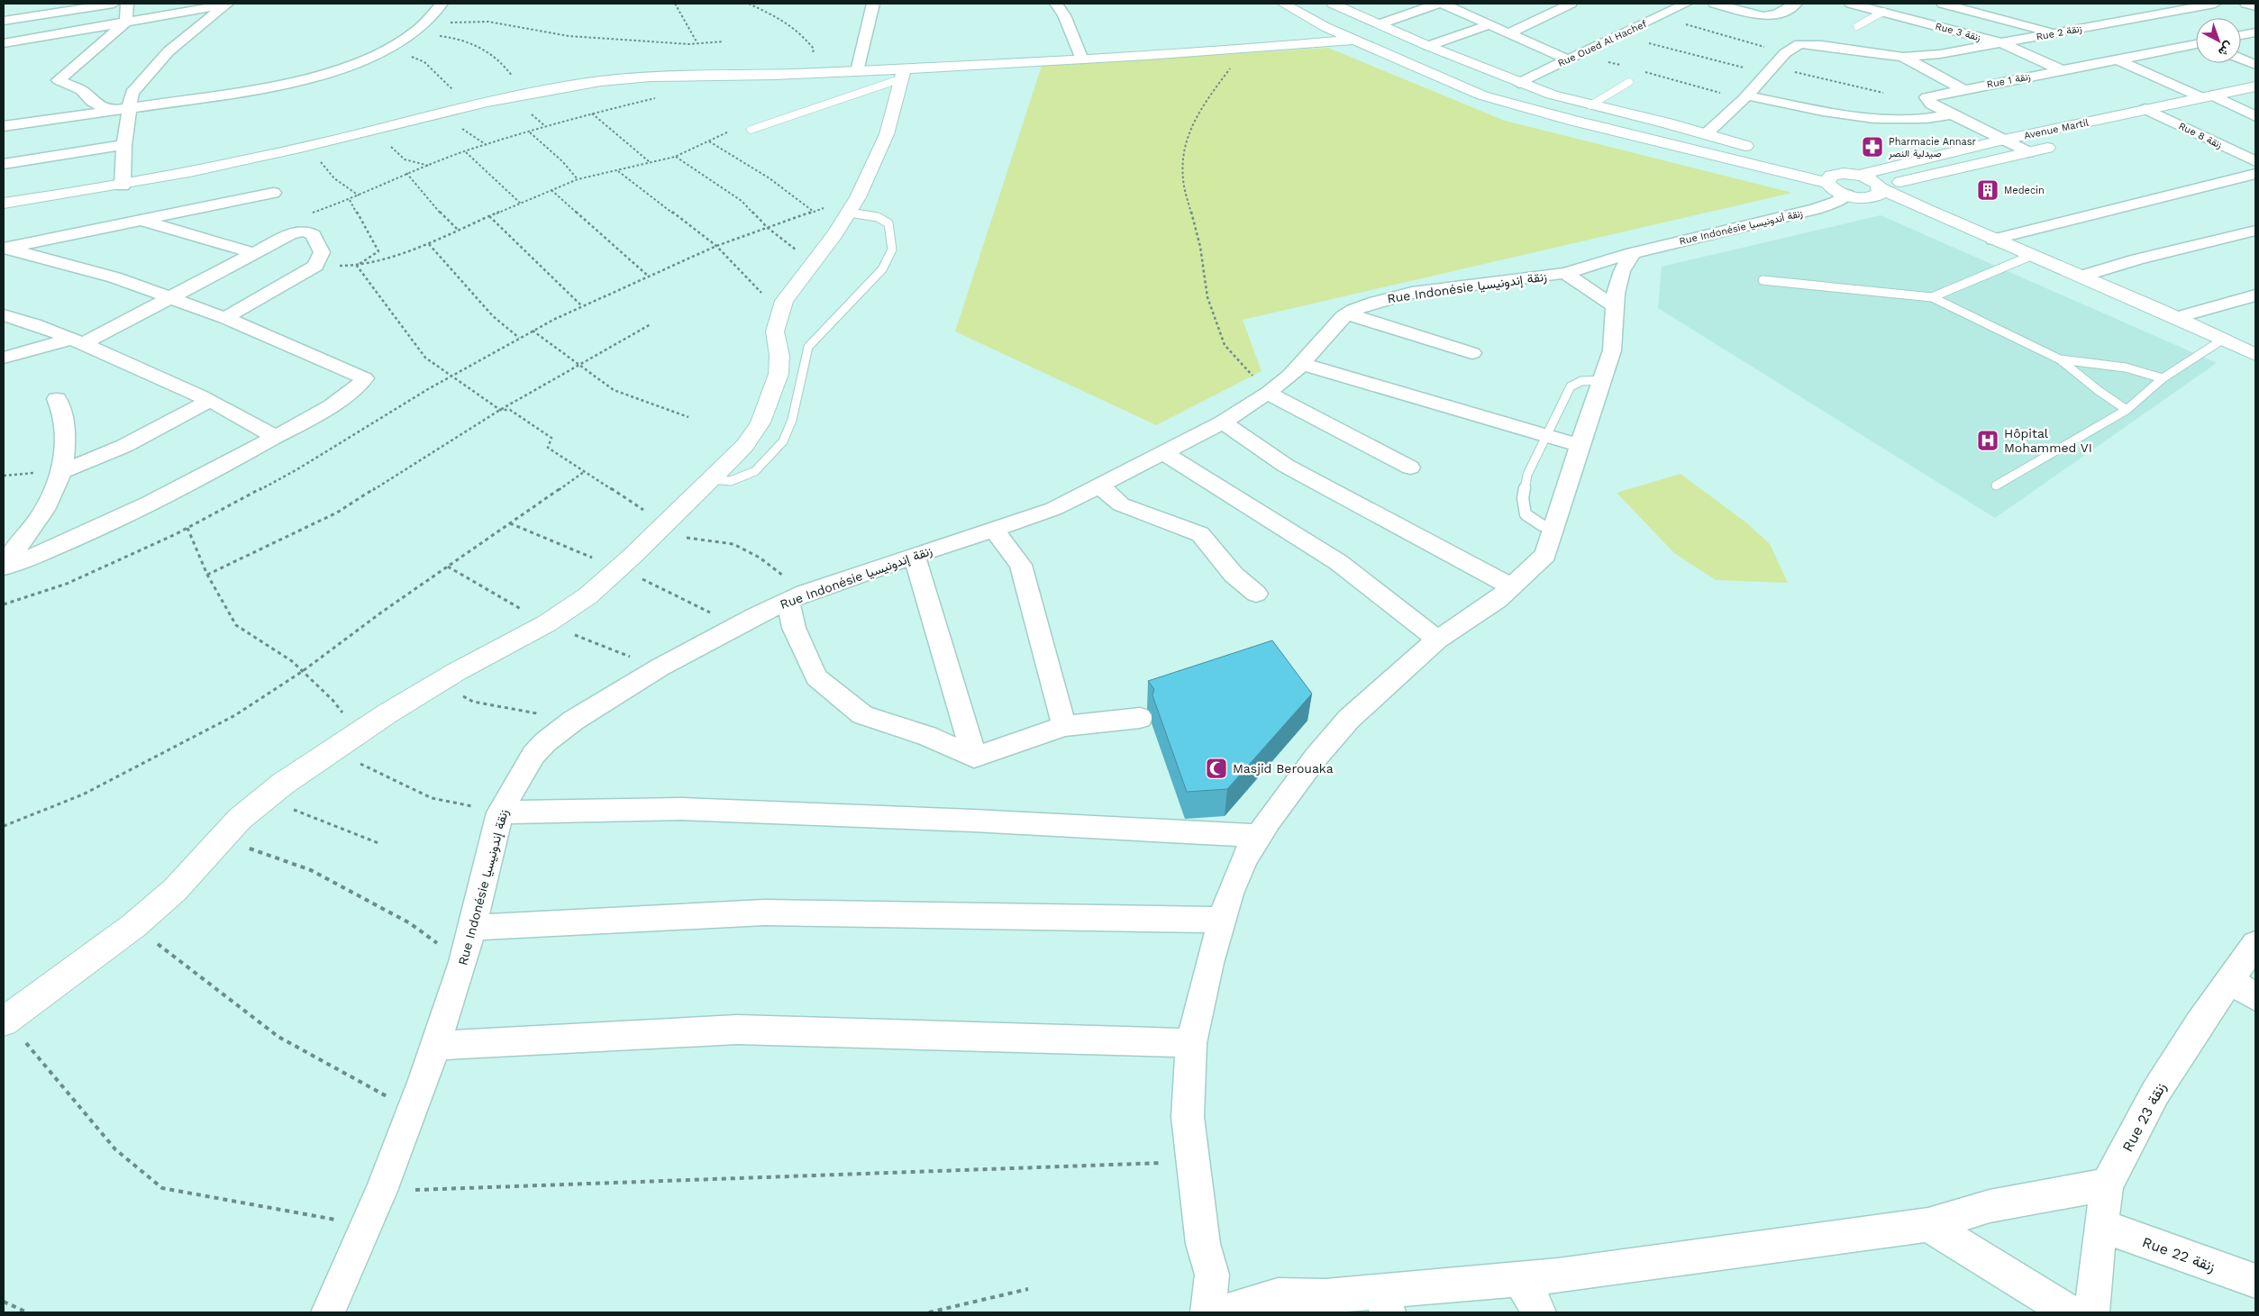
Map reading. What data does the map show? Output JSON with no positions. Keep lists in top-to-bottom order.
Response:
{
  "streets": {
    "street": [
      "Rue 3 زنقة",
      "Rue 2 زنقة",
      "Rue Oued Al Hachef",
      "Rue 1 زنقة",
      "Avenue Martil",
      "Rue 8 زنقة",
      "Rue Indonésie زنقة أندونيسيا",
      "Rue Indonésie زنقة إندونيسيا",
      "Rue 23 زنقة",
      "Rue 22 زنقة"
    ]
  },
  "crossings": [
    ["Rue 3 زنقة", "Rue 2 زنقة"],
    ["Rue 3 زنقة", "Rue 1 زنقة"],
    ["Rue 1 زنقة", "Avenue Martil"],
    ["Avenue Martil", "Rue 8 زنقة"],
    ["Rue Indonésie زنقة أندونيسيا", "Rue Indonésie زنقة إندونيسيا"],
    ["Rue 23 زنقة", "Rue 22 زنقة"]
  ],
  "places": {
    "pharmacy": ["Pharmacie Annasr صيدلية النصر"],
    "building": ["Medecin"],
    "hospital": ["Hôpital Mohammed VI"],
    "mosque": ["Masjid Berouaka"]
  },
  "north": "bottom right"
}
